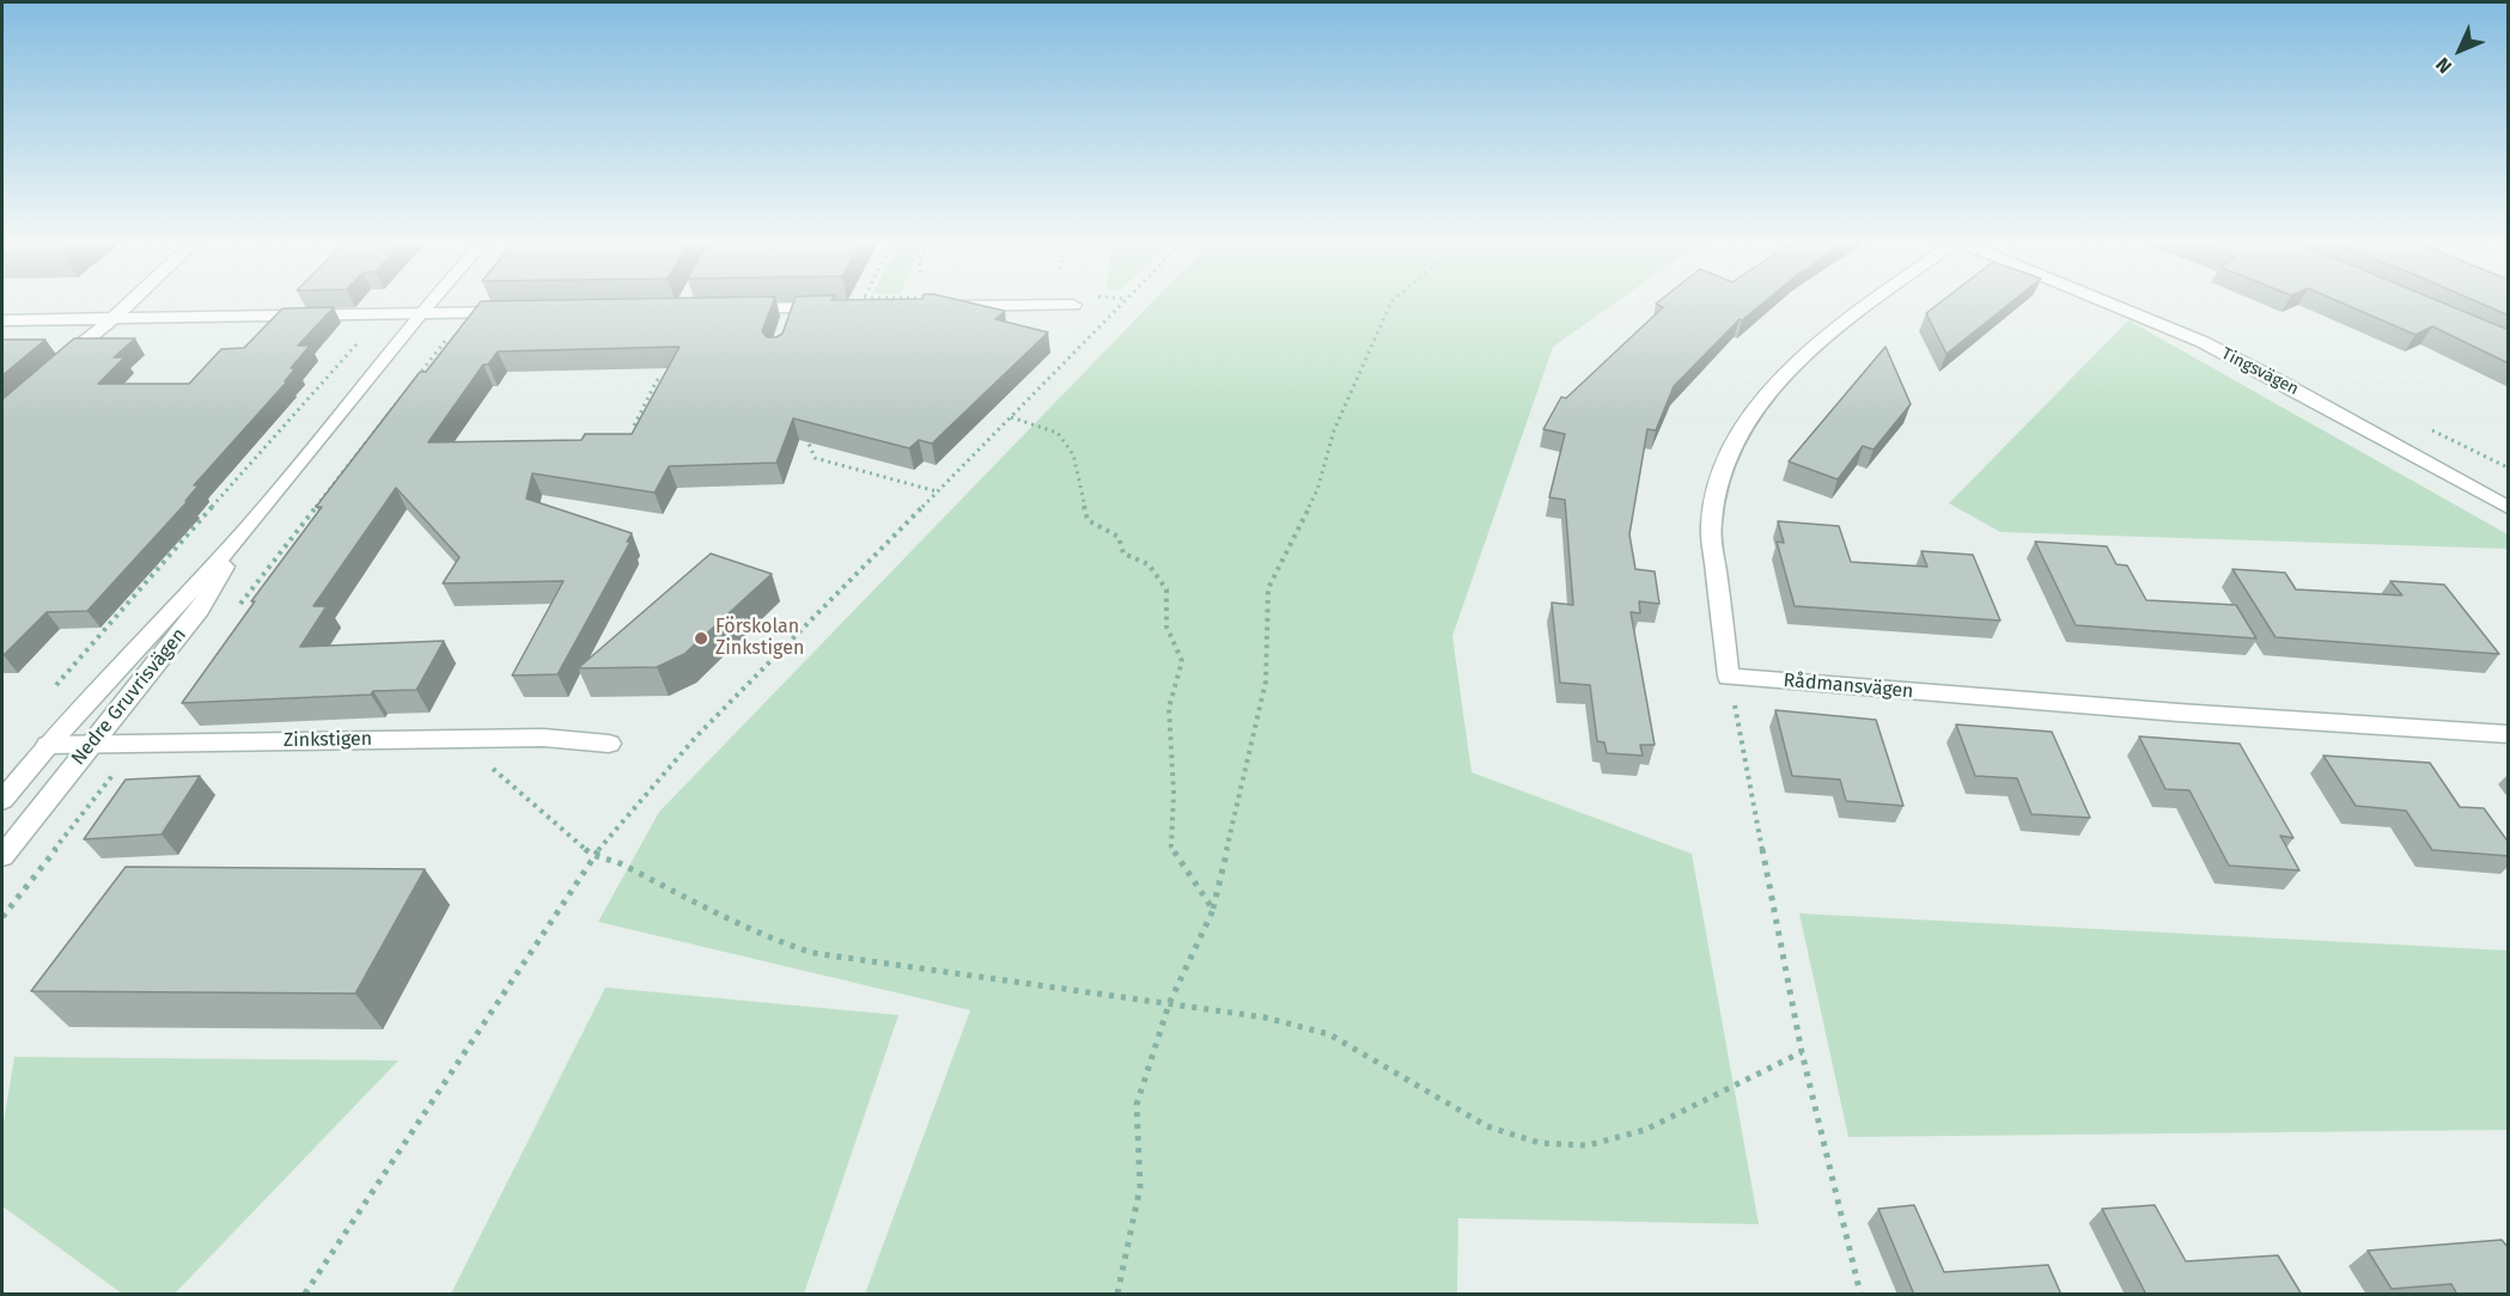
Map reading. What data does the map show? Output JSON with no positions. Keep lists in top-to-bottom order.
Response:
{
  "streets": {
    "street": [
      "Tingsvägen",
      "Rådmansvägen",
      "Nedre Gruvrisvägen",
      "Zinkstigen"
    ]
  },
  "crossings": [
    ["Nedre Gruvrisvägen", "Zinkstigen"]
  ],
  "places": ["Förskolan Zinkstigen"],
  "north": "bottom left"
}
